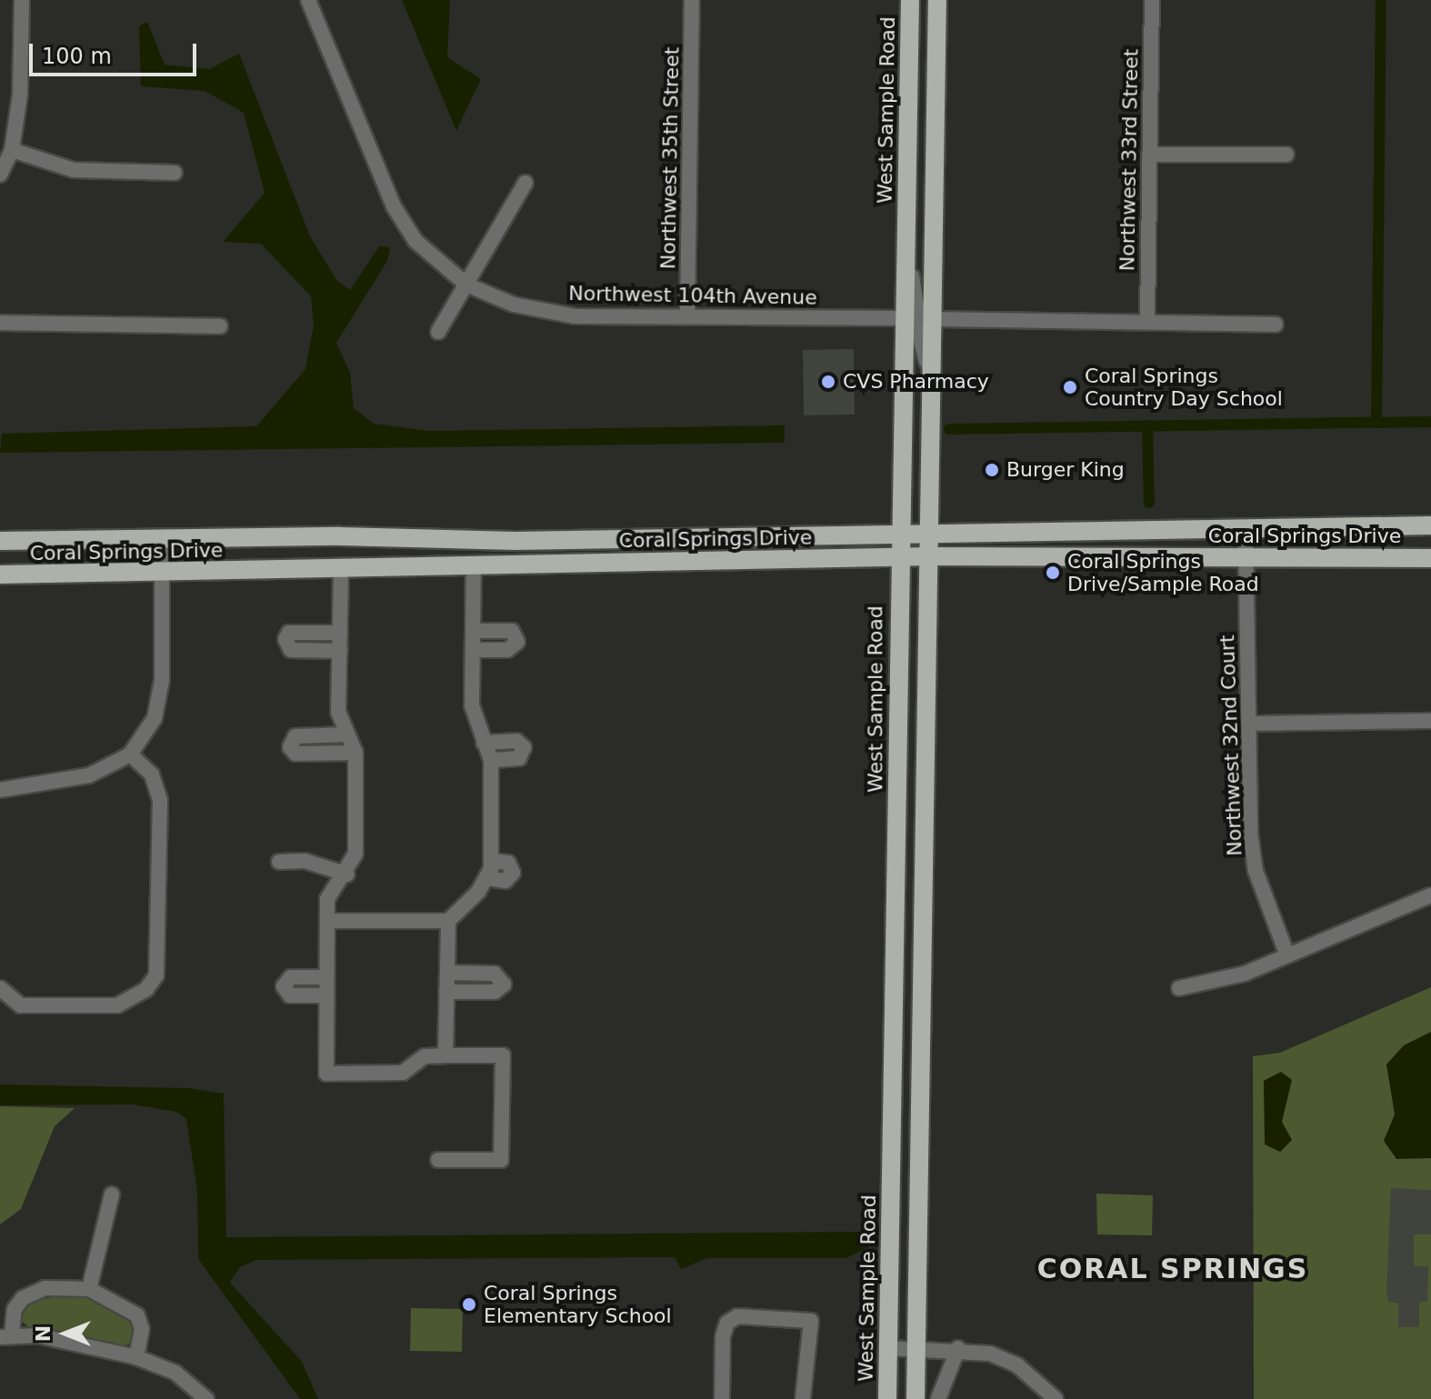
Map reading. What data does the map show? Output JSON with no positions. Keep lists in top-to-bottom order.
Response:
{
  "streets": {
    "main road": ["West Sample Road", "Coral Springs Drive"],
    "street": [
      "Northwest 35th Street",
      "Northwest 33rd Street",
      "Northwest 104th Avenue",
      "Northwest 32nd Court"
    ]
  },
  "crossings": [
    ["West Sample Road", "Northwest 104th Avenue"],
    ["West Sample Road", "Coral Springs Drive"],
    ["Northwest 35th Street", "Northwest 104th Avenue"],
    ["Coral Springs Drive", "Northwest 32nd Court"]
  ],
  "districts": ["CORAL SPRINGS"],
  "places": [
    "CVS Pharmacy",
    "Coral Springs Country Day School",
    "Burger King",
    "Coral Springs Drive/Sample Road",
    "Coral Springs Elementary School"
  ],
  "scale_bar": "100 m",
  "north": "left"
}
